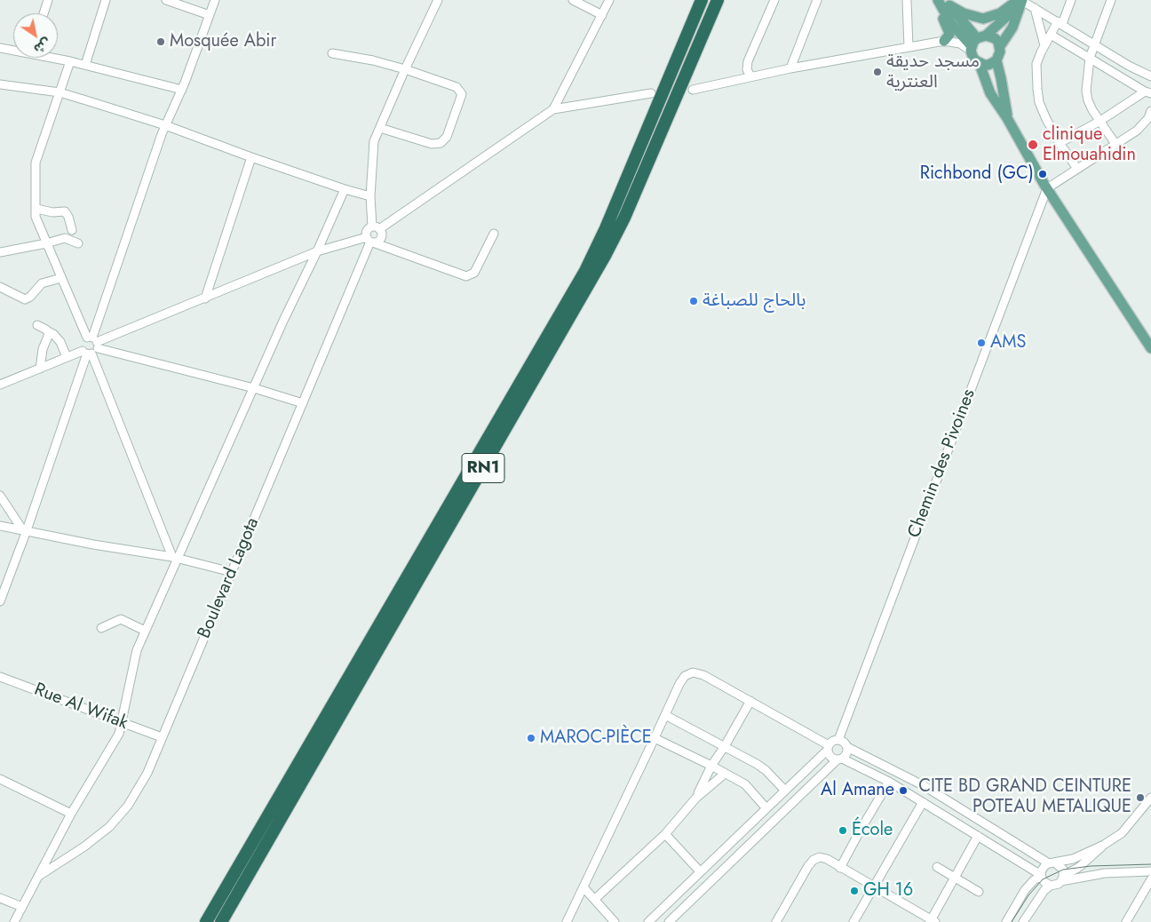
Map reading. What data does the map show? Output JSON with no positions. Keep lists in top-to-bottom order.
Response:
{
  "streets": {
    "highway": ["RN1"],
    "street": ["Chemin des Pivoines", "Boulevard Lagota", "Rue Al Wifak"]
  },
  "crossings": [
    ["Boulevard Lagota", "Rue Al Wifak"]
  ],
  "places": [
    "Mosquée Abir",
    "مسجد حديقة العنترية",
    "clinique Elmouahidin",
    "Richbond (GC)",
    "بالحاج للصباغة",
    "AMS",
    "MAROC-PIÈCE",
    "Al Amane",
    "CITE BD GRAND CEINTURE POTEAU METALIQUE",
    "École",
    "GH 16"
  ],
  "north": "bottom right"
}
